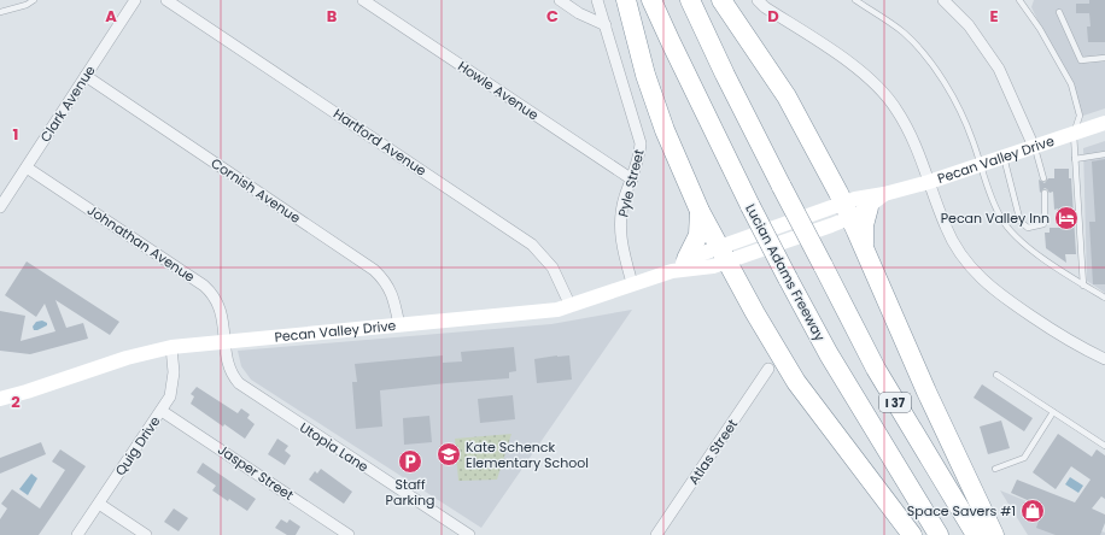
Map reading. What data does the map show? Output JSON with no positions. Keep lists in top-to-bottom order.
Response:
{
  "streets": {
    "highway": ["Lucian Adams Freeway", "I 37"],
    "main road": ["Pecan Valley Drive"],
    "street": [
      "Howle Avenue",
      "Clark Avenue",
      "Hartford Avenue",
      "Pyle Street",
      "Cornish Avenue",
      "Johnathan Avenue",
      "Quig Drive",
      "Utopia Lane",
      "Atlas Street",
      "Jasper Street"
    ]
  },
  "crossings": [
    ["Howle Avenue", "Pyle Street"],
    ["Clark Avenue", "Cornish Avenue"],
    ["Clark Avenue", "Johnathan Avenue"],
    ["Hartford Avenue", "Pecan Valley Drive"],
    ["Pecan Valley Drive", "Pyle Street"],
    ["Pecan Valley Drive", "Cornish Avenue"],
    ["Pecan Valley Drive", "Johnathan Avenue"],
    ["Pecan Valley Drive", "Quig Drive"],
    ["Pecan Valley Drive", "Utopia Lane"],
    ["Johnathan Avenue", "Utopia Lane"],
    ["Quig Drive", "Jasper Street"]
  ],
  "places": {
    "hotel": ["Pecan Valley Inn"],
    "school or university": ["Kate Schenck Elementary School"],
    "parking": ["Staff Parking"],
    "shop": ["Space Savers #1"]
  },
  "grid": {
    "columns": [
      "A",
      "B",
      "C",
      "D",
      "E"
    ],
    "rows": ["1", "2"]
  }
}
